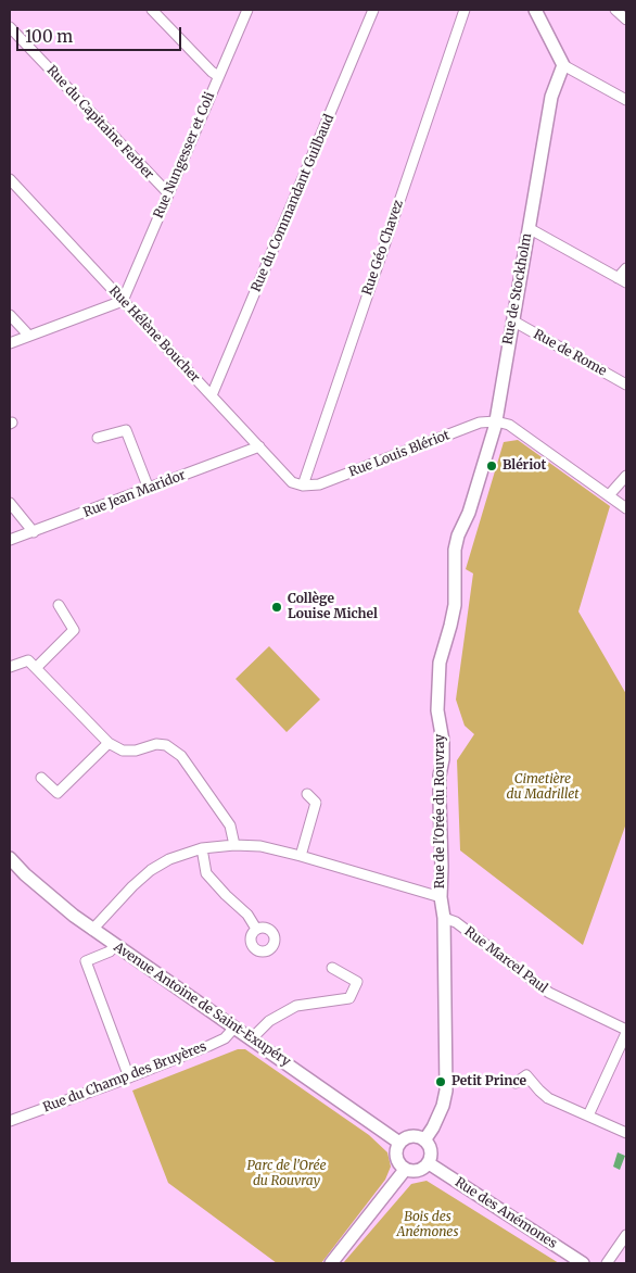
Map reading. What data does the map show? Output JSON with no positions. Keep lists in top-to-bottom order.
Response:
{
  "streets": {
    "street": [
      "Rue du Capitaine Ferber",
      "Rue Nungesser et Coli",
      "Rue du Commandant Guilbaud",
      "Rue Géo Chavez",
      "Rue de Stockholm",
      "Rue Hélène Boucher",
      "Rue de Rome",
      "Rue Louis Blériot",
      "Rue Jean Maridor",
      "Rue de l'Orée du Rouvray",
      "Rue Marcel Paul",
      "Avenue Antoine de Saint-Exupéry",
      "Rue du Champ des Bruyères",
      "Rue des Anémones"
    ]
  },
  "crossings": [
    ["Rue du Capitaine Ferber", "Rue Nungesser et Coli"],
    ["Rue Nungesser et Coli", "Rue Hélène Boucher"],
    ["Rue du Commandant Guilbaud", "Rue Hélène Boucher"],
    ["Rue Géo Chavez", "Rue Hélène Boucher"],
    ["Rue Géo Chavez", "Rue Louis Blériot"],
    ["Rue de Stockholm", "Rue de Rome"],
    ["Rue de Stockholm", "Rue Louis Blériot"],
    ["Rue de Stockholm", "Rue de l'Orée du Rouvray"],
    ["Rue Hélène Boucher", "Rue Louis Blériot"],
    ["Rue Hélène Boucher", "Rue Jean Maridor"],
    ["Rue Louis Blériot", "Rue de l'Orée du Rouvray"],
    ["Rue de l'Orée du Rouvray", "Rue Marcel Paul"],
    ["Rue de l'Orée du Rouvray", "Avenue Antoine de Saint-Exupéry"],
    ["Rue de l'Orée du Rouvray", "Rue des Anémones"],
    ["Avenue Antoine de Saint-Exupéry", "Rue du Champ des Bruyères"],
    ["Avenue Antoine de Saint-Exupéry", "Rue des Anémones"]
  ],
  "parks": ["Cimetière du Madrillet", "Parc de l'Orée du Rouvray", "Bois des Anémones"],
  "places": ["Blériot", "Collège Louise Michel", "Petit Prince"],
  "scale_bar": "100 m"
}
